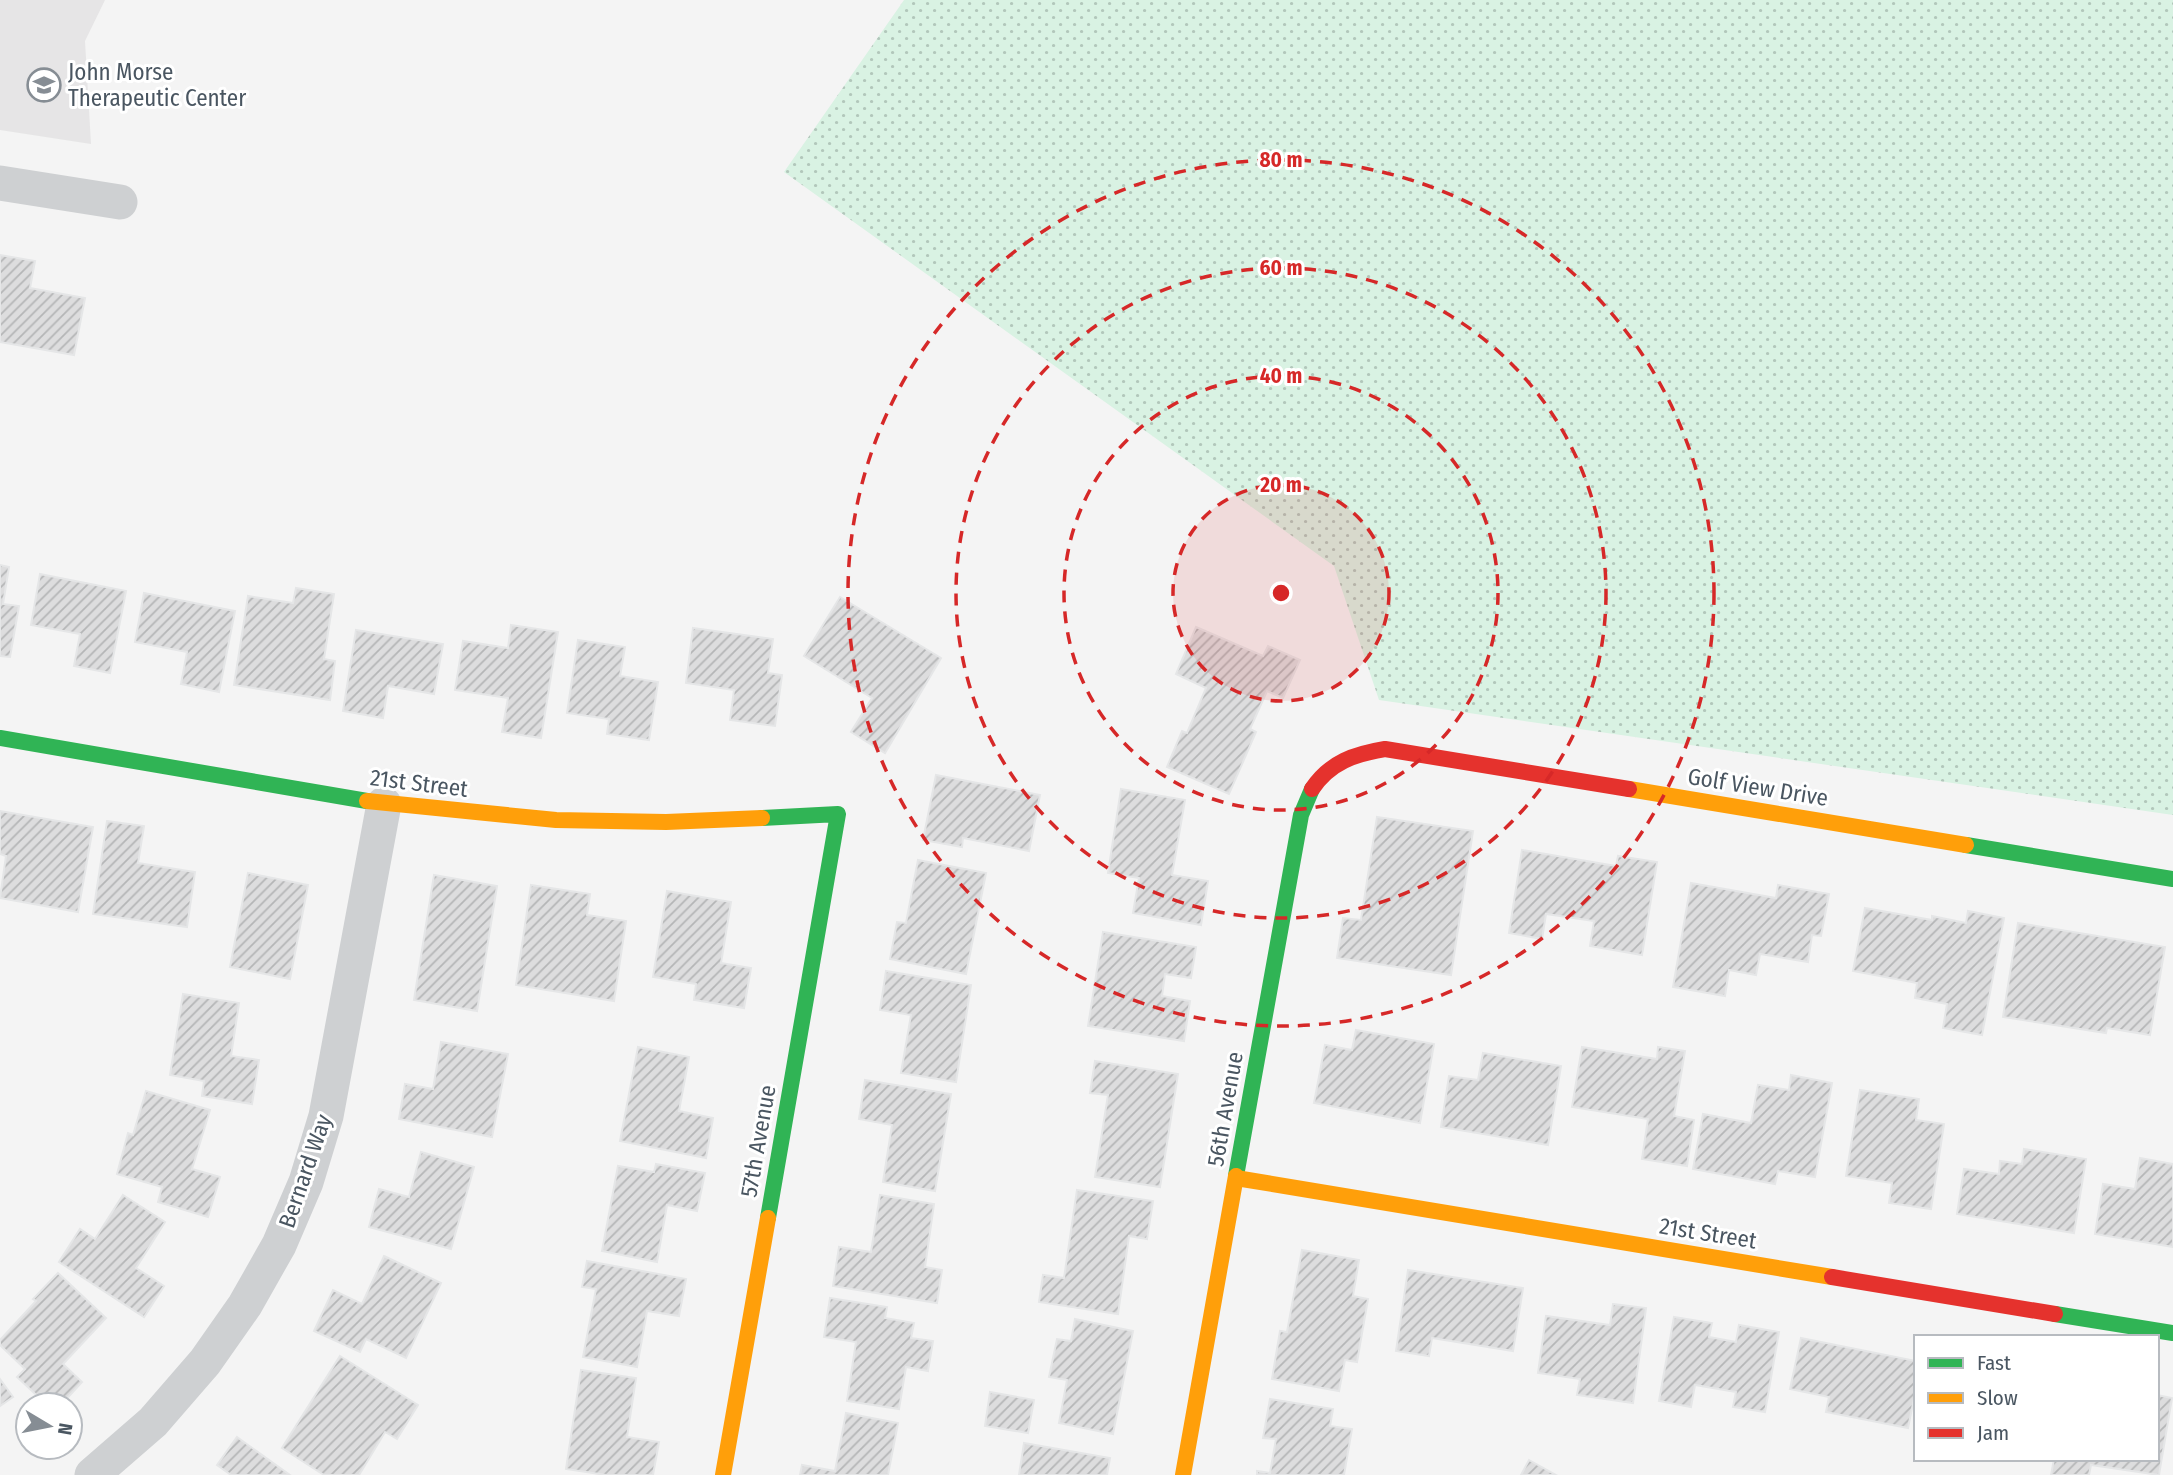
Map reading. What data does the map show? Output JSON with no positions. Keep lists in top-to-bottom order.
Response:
{
  "streets": {
    "street": [
      "21st Street",
      "Golf View Drive",
      "56th Avenue",
      "57th Avenue",
      "Bernard Way"
    ]
  },
  "crossings": [
    ["21st Street", "56th Avenue"],
    ["21st Street", "57th Avenue"],
    ["21st Street", "Bernard Way"],
    ["Golf View Drive", "56th Avenue"]
  ],
  "places": {
    "school or university": ["John Morse Therapeutic Center"]
  },
  "legend": ["Fast", "Slow", "Jam"],
  "north": "right",
  "rings": [
    "80 m",
    "60 m",
    "40 m",
    "20 m"
  ]
}
